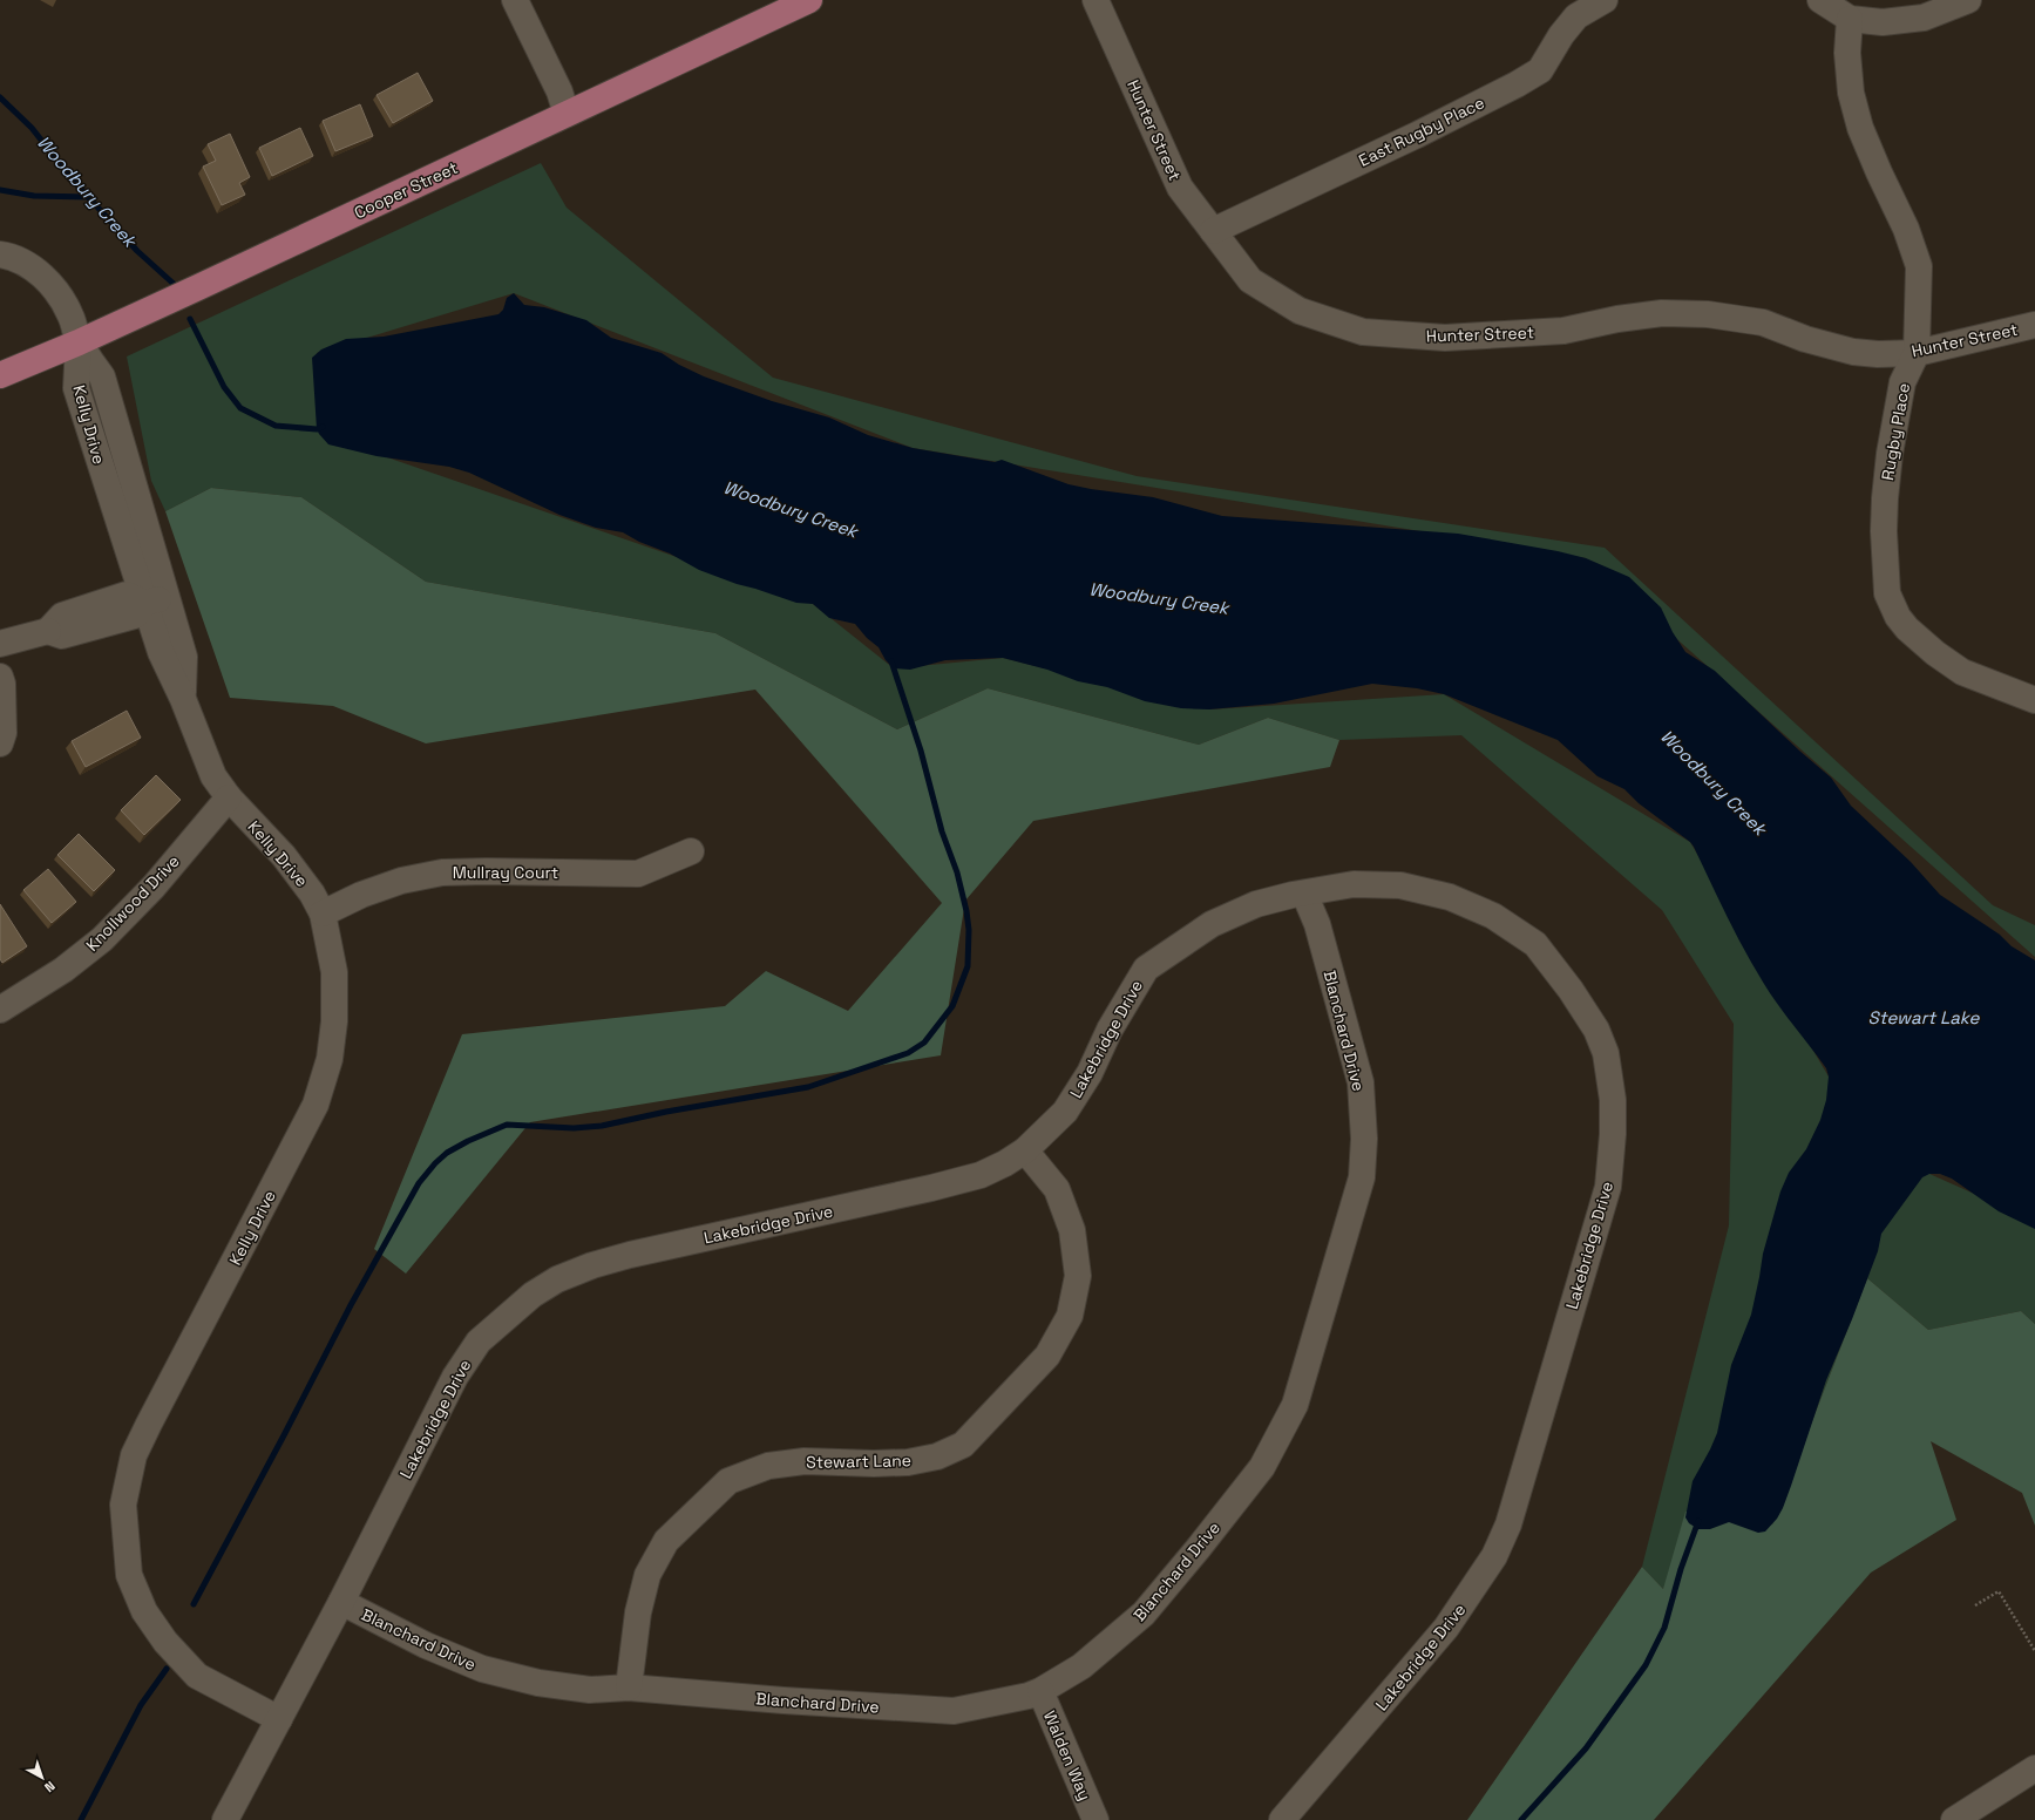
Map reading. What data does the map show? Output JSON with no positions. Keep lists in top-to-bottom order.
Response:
{
  "streets": {
    "main road": ["Cooper Street"],
    "street": [
      "Hunter Street",
      "East Rugby Place",
      "Kelly Drive",
      "Rugby Place",
      "Mullray Court",
      "Knollwood Drive",
      "Blanchard Drive",
      "Lakebridge Drive",
      "Stewart Lane",
      "Walden Way"
    ]
  },
  "crossings": [
    ["Hunter Street", "East Rugby Place"],
    ["Hunter Street", "Rugby Place"],
    ["Cooper Street", "Kelly Drive"],
    ["Kelly Drive", "Mullray Court"],
    ["Kelly Drive", "Knollwood Drive"],
    ["Kelly Drive", "Lakebridge Drive"],
    ["Blanchard Drive", "Lakebridge Drive"],
    ["Blanchard Drive", "Stewart Lane"],
    ["Blanchard Drive", "Walden Way"],
    ["Lakebridge Drive", "Stewart Lane"]
  ],
  "water": ["Woodbury Creek", "Stewart Lake"],
  "north": "bottom right"
}
